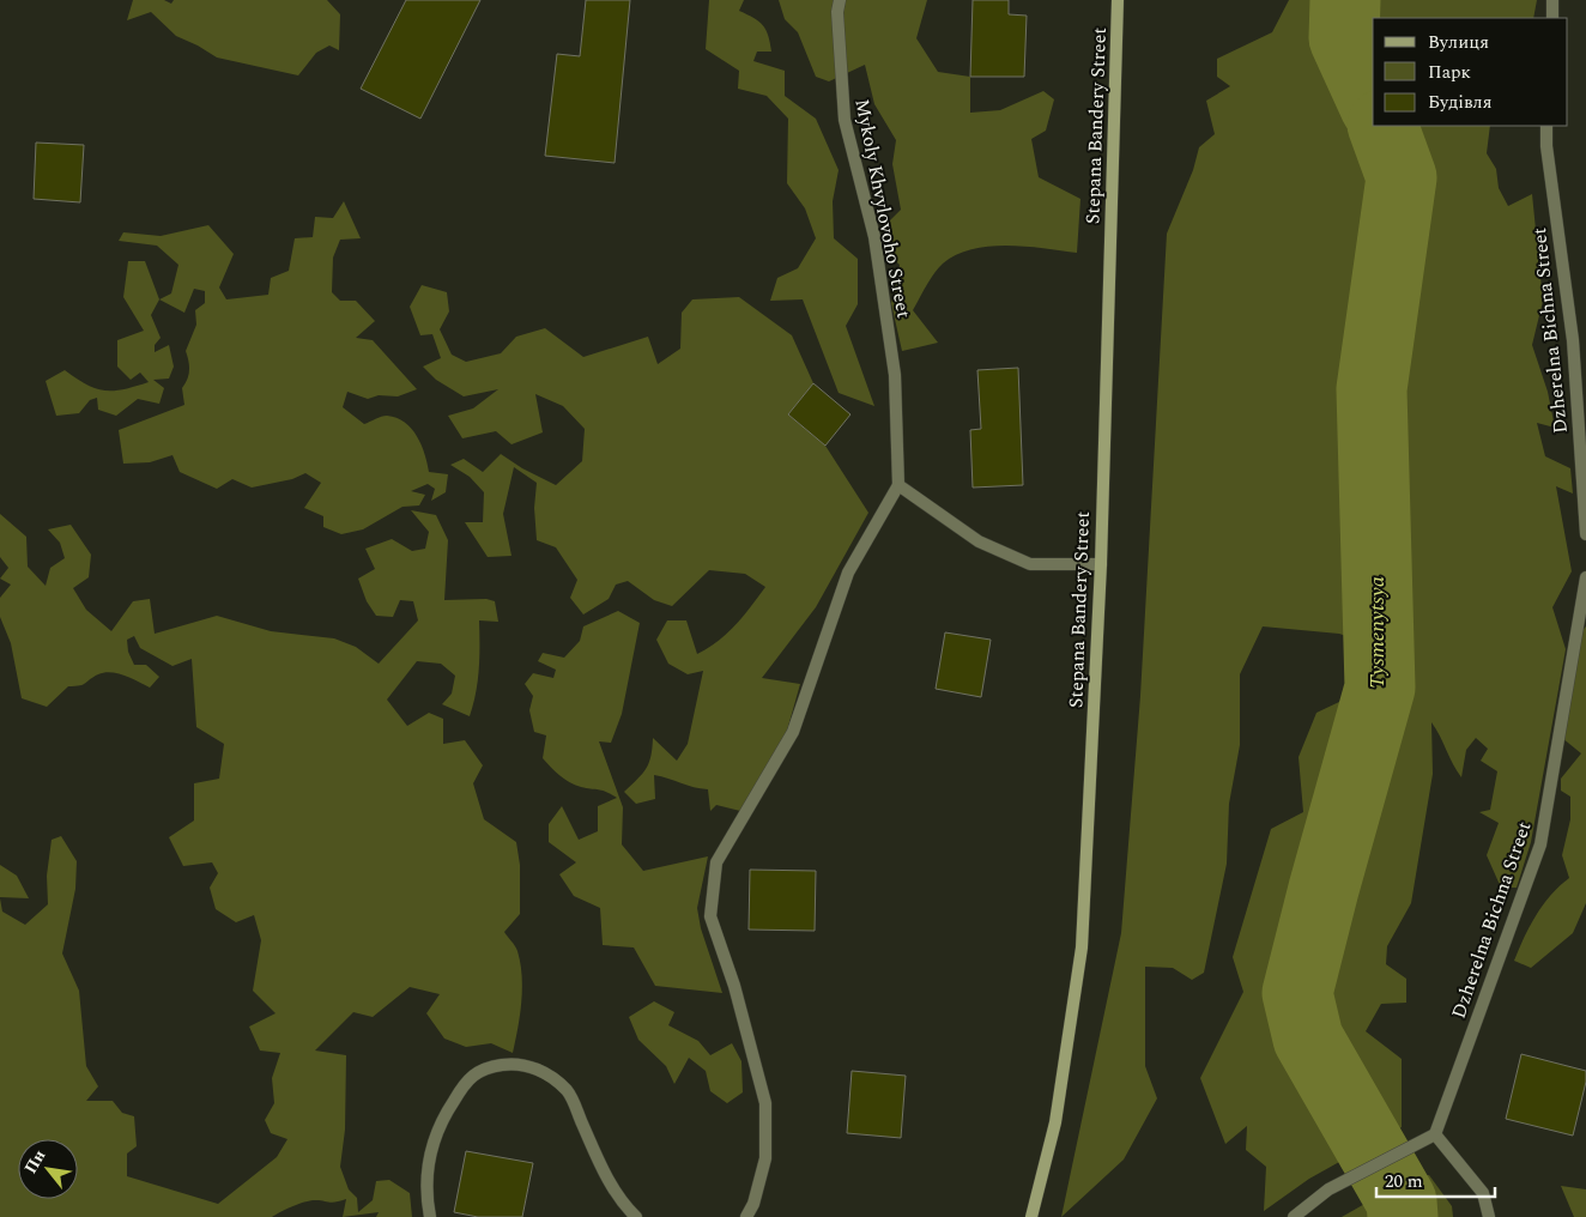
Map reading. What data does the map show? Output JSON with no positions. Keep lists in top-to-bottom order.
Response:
{
  "streets": {
    "main road": ["Stepana Bandery Street"],
    "street": ["Mykoly Khvylovoho Street", "Dzherelna Bichna Street"]
  },
  "water": ["Tysmenytsya"],
  "legend": ["Вулиця", "Парк", "Будівля"],
  "scale_bar": "20 m",
  "north": "top left"
}
